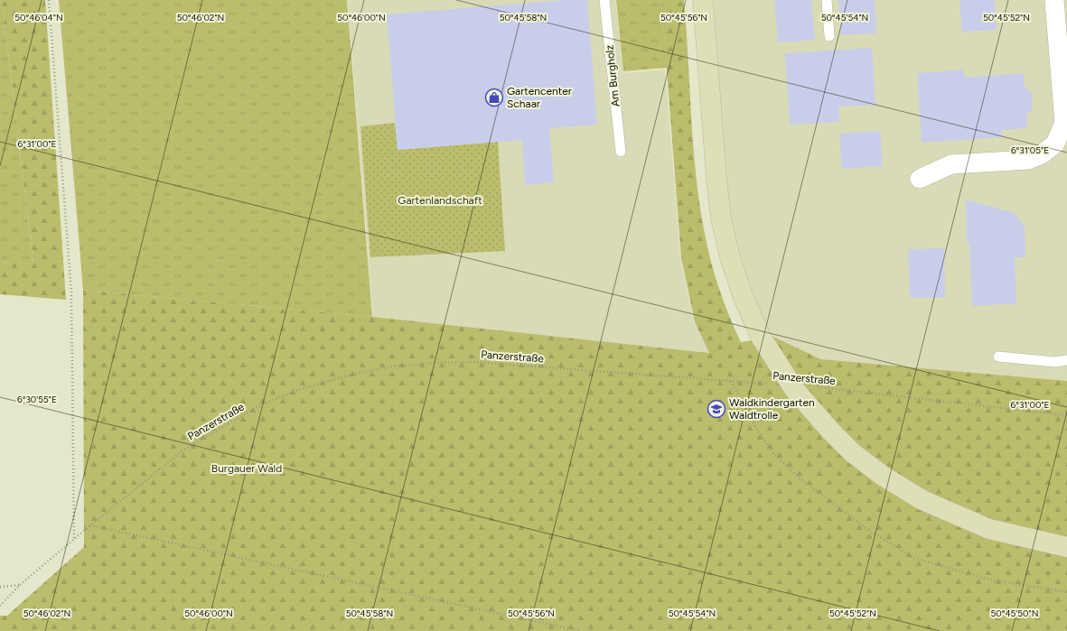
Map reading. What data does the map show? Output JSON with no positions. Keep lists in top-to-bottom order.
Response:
{
  "streets": {
    "lane": ["Am Burgholz"],
    "path": ["Panzerstraße"]
  },
  "parks": ["Gartenlandschaft", "Burgauer Wald"],
  "places": {
    "shop": ["Gartencenter Schaar"],
    "school or university": ["Waldkindergarten Waldtrolle"]
  },
  "coordinates": [
    "50°46'04\"N",
    "50°46'02\"N",
    "50°46'00\"N",
    "50°45'58\"N",
    "50°45'56\"N",
    "50°45'54\"N",
    "50°45'52\"N",
    "6°31'00\"E",
    "6°31'05\"E",
    "6°30'55\"E",
    "50°45'50\"N"
  ]
}
